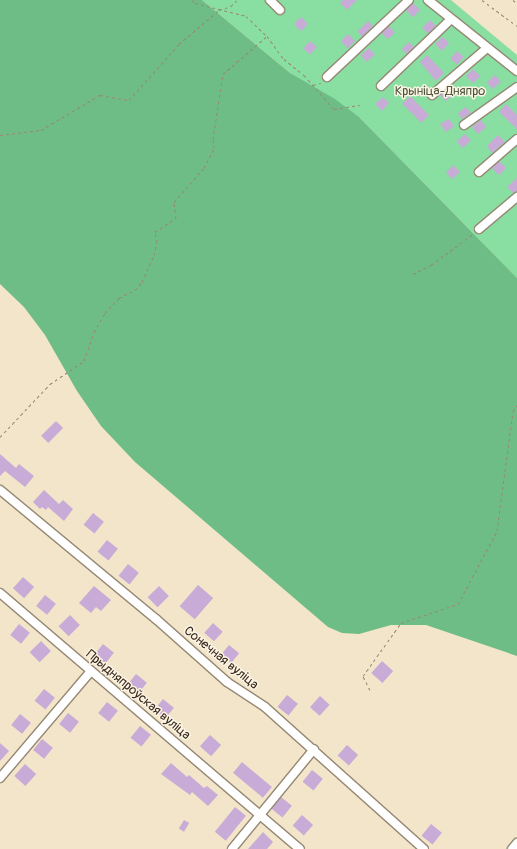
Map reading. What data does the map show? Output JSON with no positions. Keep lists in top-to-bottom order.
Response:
{
  "streets": {
    "street": ["Сонечная вуліца", "Прыдняпроўская вуліца"]
  },
  "parks": ["Крыніца-Дняпро"]
}
